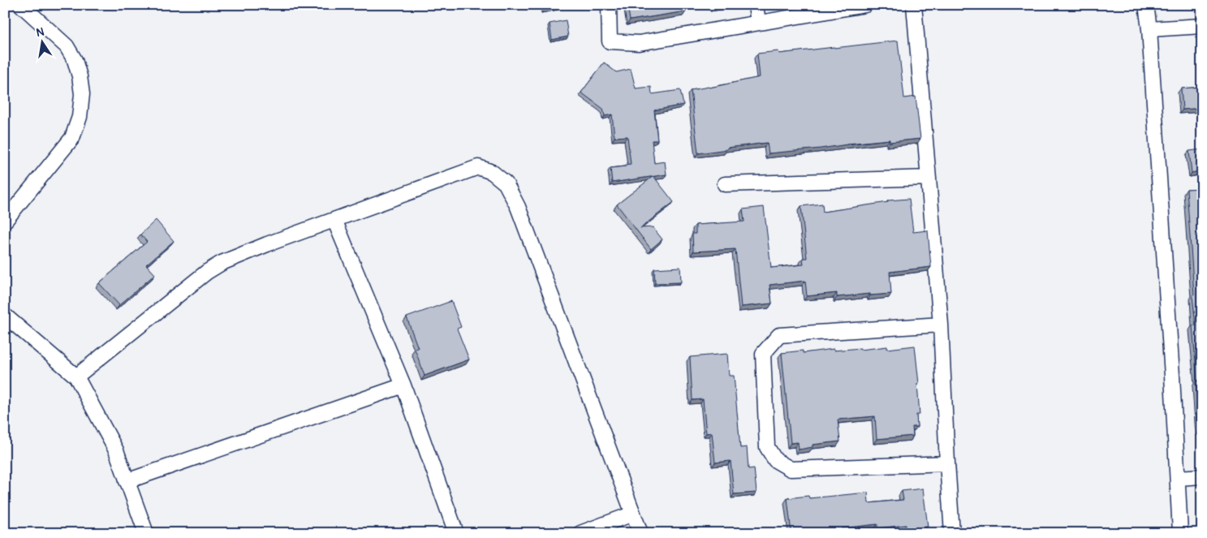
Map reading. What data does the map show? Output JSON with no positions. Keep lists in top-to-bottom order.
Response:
{
  "north": "top"
}
